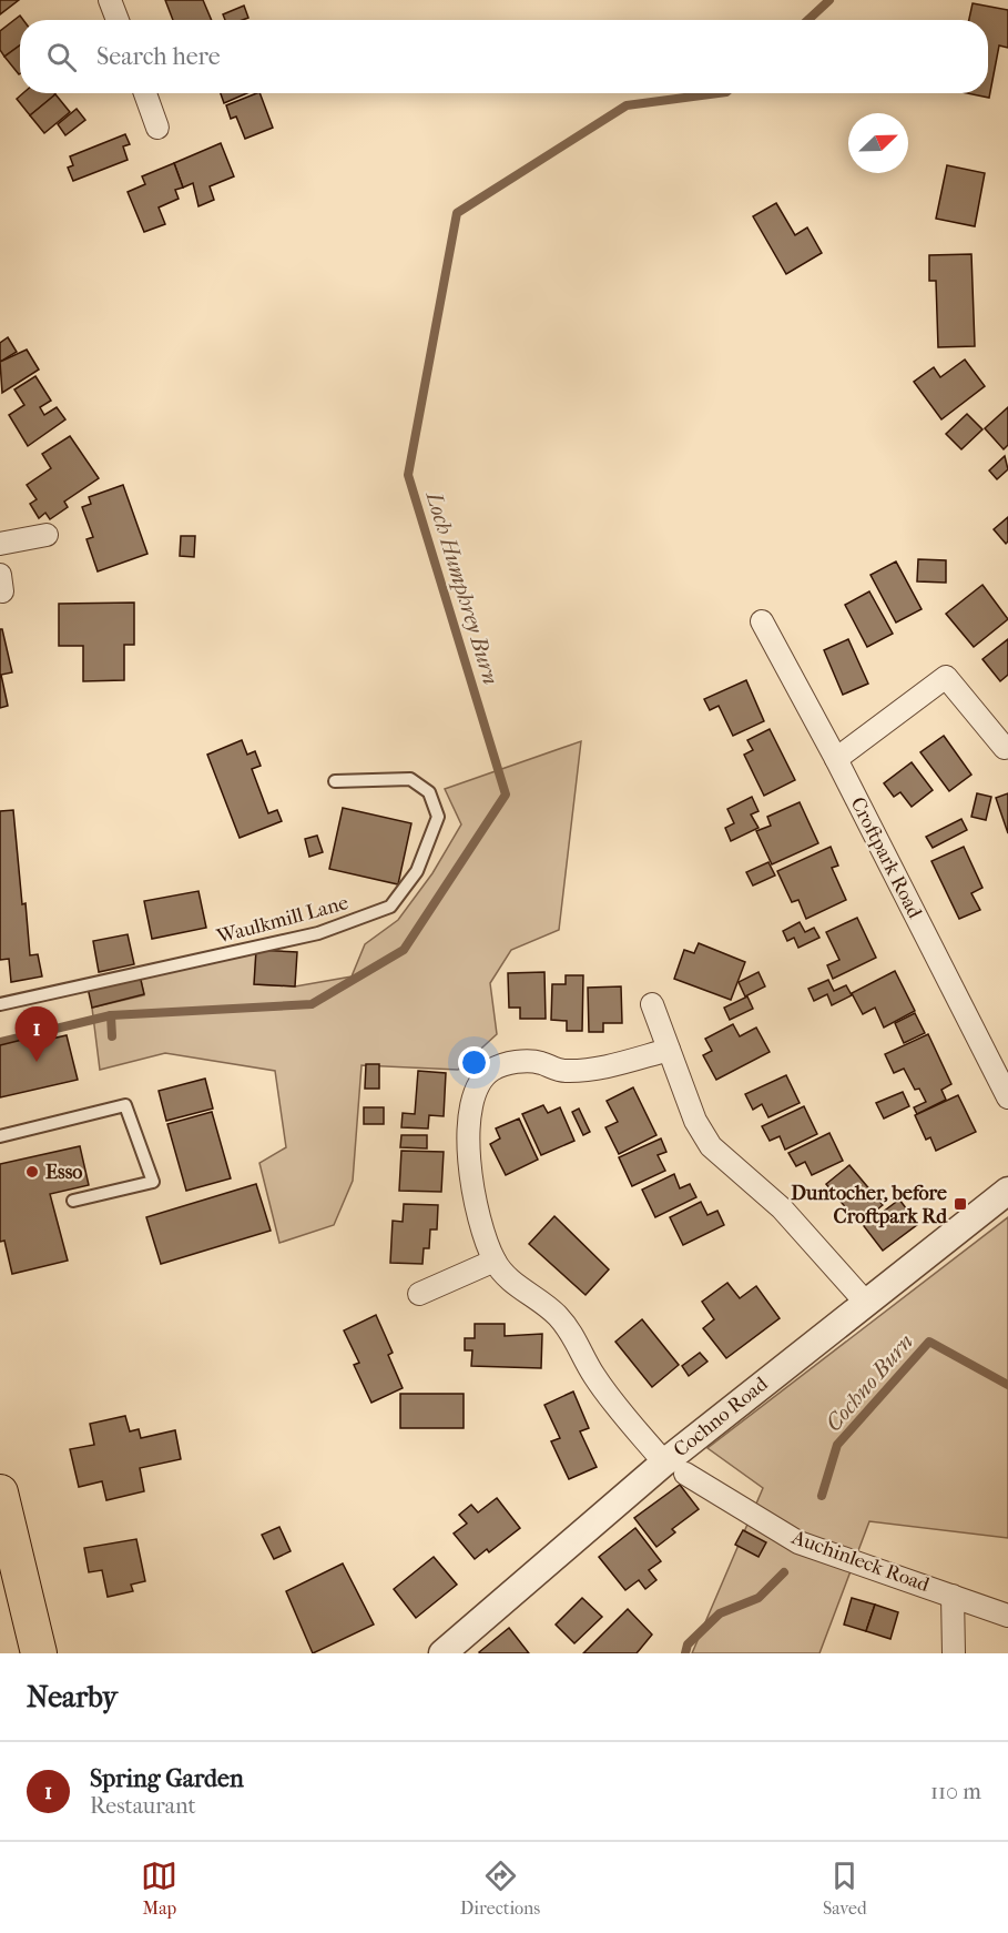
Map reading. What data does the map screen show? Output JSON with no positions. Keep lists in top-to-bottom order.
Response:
{
  "streets": {
    "street": ["Croftpark Road", "Cochno Road", "Auchinleck Road"],
    "lane": ["Waulkmill Lane"]
  },
  "crossings": [
    ["Cochno Road", "Auchinleck Road"]
  ],
  "water": ["Loch Humphrey Burn", "Cochno Burn"],
  "places": {
    "other": ["Esso"],
    "transit": ["Duntocher, before Croftpark Rd"]
  },
  "north": "top right",
  "page": {
    "search": "Search here",
    "pins": "1",
    "heading": "Nearby",
    "list": [
      {
        "mark": "1",
        "name": "Spring Garden",
        "note": "Restaurant",
        "value": "110 m"
      }
    ],
    "nav": ["Map", "Directions", "Saved"]
  }
}
